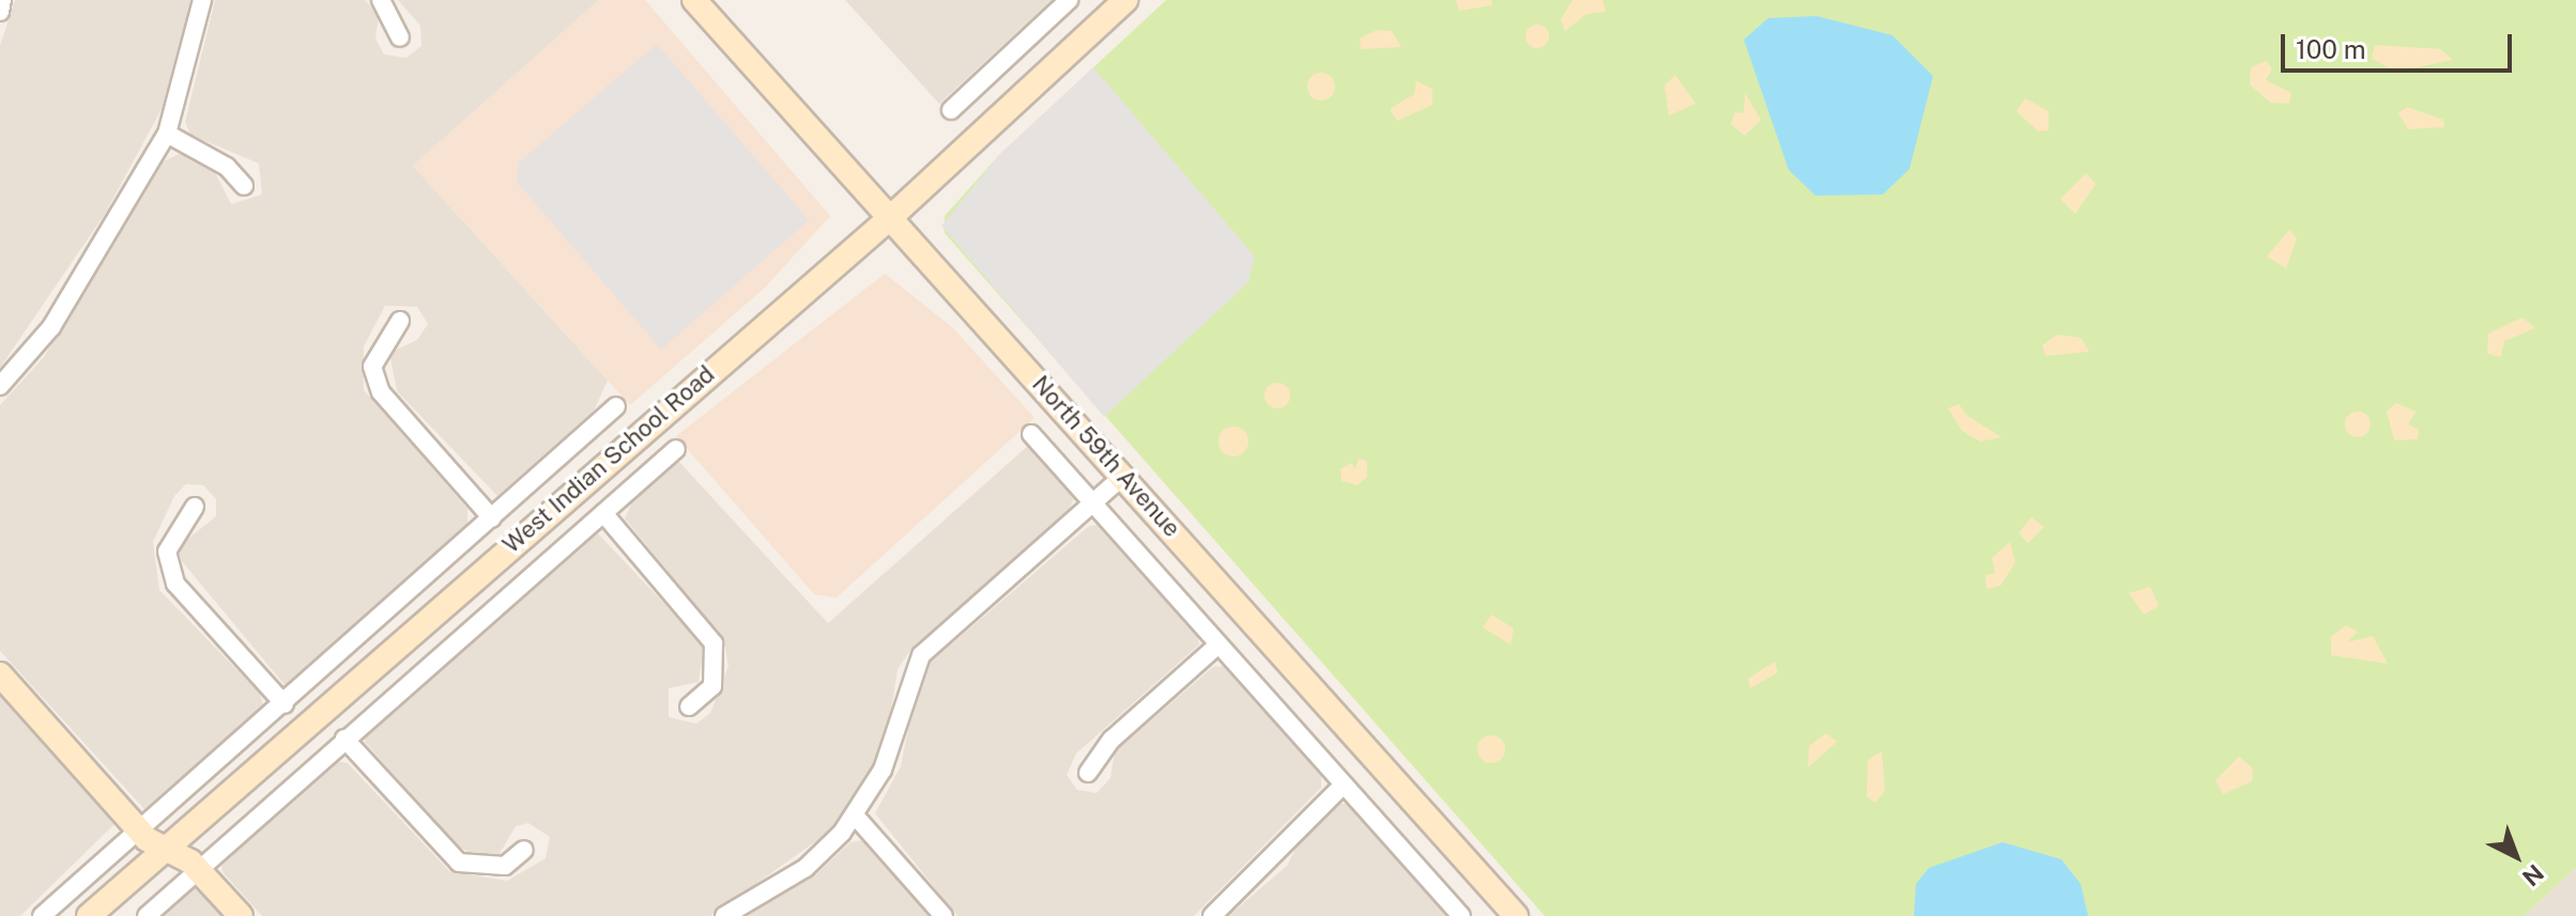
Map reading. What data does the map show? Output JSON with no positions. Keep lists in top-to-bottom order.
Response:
{
  "streets": {
    "main road": ["North 59th Avenue", "West Indian School Road"]
  },
  "crossings": [
    ["North 59th Avenue", "West Indian School Road"]
  ],
  "scale_bar": "100 m",
  "north": "bottom right"
}
